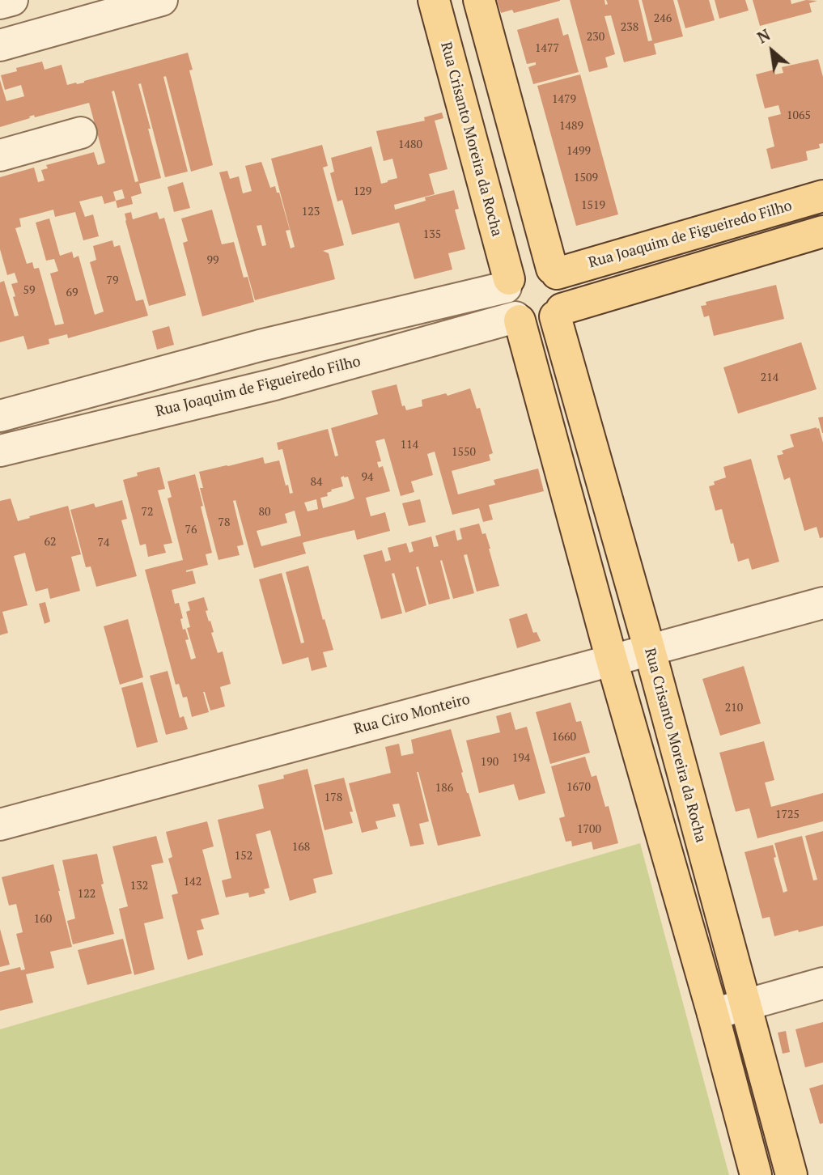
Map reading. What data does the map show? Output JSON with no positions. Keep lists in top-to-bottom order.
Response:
{
  "streets": {
    "main road": ["Rua Crisanto Moreira da Rocha", "Rua Joaquim de Figueiredo Filho"],
    "street": ["Rua Ciro Monteiro"]
  },
  "crossings": [
    ["Rua Crisanto Moreira da Rocha", "Rua Joaquim de Figueiredo Filho"],
    ["Rua Crisanto Moreira da Rocha", "Rua Ciro Monteiro"]
  ],
  "house_numbers": [
    "246",
    "238",
    "230",
    "1477",
    "1479",
    "1065",
    "1489",
    "1480",
    "1499",
    "1509",
    "129",
    "1519",
    "123",
    "135",
    "99",
    "79",
    "59",
    "69",
    "214",
    "114",
    "1550",
    "94",
    "84",
    "72",
    "80",
    "78",
    "76",
    "62",
    "74",
    "210",
    "1660",
    "194",
    "190",
    "1670",
    "186",
    "178",
    "1725",
    "1700",
    "168",
    "152",
    "142",
    "132",
    "122",
    "160"
  ],
  "north": "top left"
}
